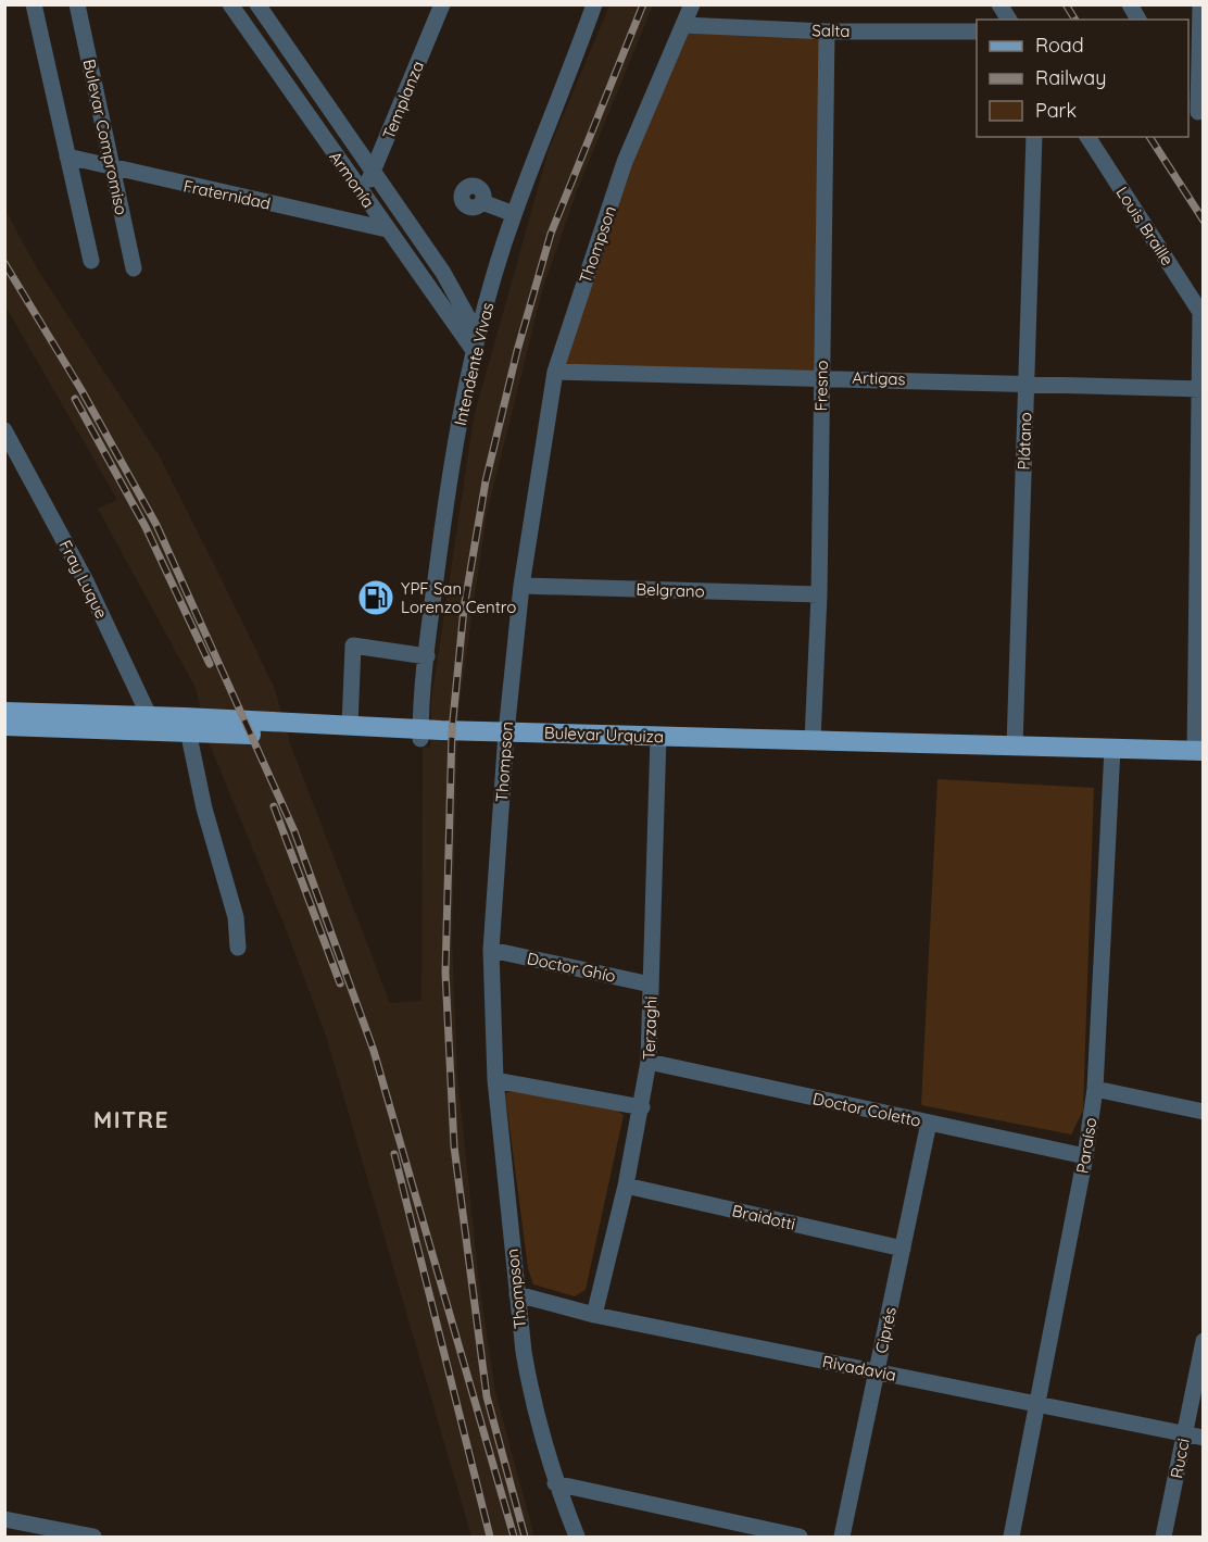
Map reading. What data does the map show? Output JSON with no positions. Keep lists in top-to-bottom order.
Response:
{
  "streets": {
    "main road": ["Bulevar Urquiza"],
    "street": [
      "Salta",
      "Templanza",
      "Bulevar Compromiso",
      "Armonía",
      "Fraternidad",
      "Louis Braille",
      "Thompson",
      "Intendente Vivas",
      "Artigas",
      "Fresno",
      "Plátano",
      "Fray Luque",
      "Belgrano",
      "Doctor Ghío",
      "Terzaghi",
      "Doctor Coletto",
      "Paraíso",
      "Braidotti",
      "Ciprés",
      "Rivadavia",
      "Rucci"
    ]
  },
  "crossings": [
    ["Salta", "Thompson"],
    ["Salta", "Fresno"],
    ["Templanza", "Armonía"],
    ["Bulevar Compromiso", "Fraternidad"],
    ["Armonía", "Fraternidad"],
    ["Armonía", "Intendente Vivas"],
    ["Thompson", "Artigas"],
    ["Thompson", "Belgrano"],
    ["Thompson", "Bulevar Urquiza"],
    ["Thompson", "Doctor Ghío"],
    ["Thompson", "Rivadavia"],
    ["Intendente Vivas", "Bulevar Urquiza"],
    ["Artigas", "Fresno"],
    ["Artigas", "Plátano"],
    ["Fresno", "Belgrano"],
    ["Fresno", "Bulevar Urquiza"],
    ["Plátano", "Bulevar Urquiza"],
    ["Fray Luque", "Bulevar Urquiza"],
    ["Bulevar Urquiza", "Terzaghi"],
    ["Bulevar Urquiza", "Paraíso"],
    ["Doctor Ghío", "Terzaghi"],
    ["Terzaghi", "Doctor Coletto"],
    ["Terzaghi", "Braidotti"],
    ["Terzaghi", "Rivadavia"],
    ["Doctor Coletto", "Paraíso"],
    ["Doctor Coletto", "Ciprés"],
    ["Paraíso", "Rivadavia"],
    ["Braidotti", "Ciprés"],
    ["Ciprés", "Rivadavia"],
    ["Rivadavia", "Rucci"]
  ],
  "districts": ["MITRE"],
  "places": {
    "fuel station": ["YPF San Lorenzo Centro"]
  },
  "legend": ["Road", "Railway", "Park"]
}
